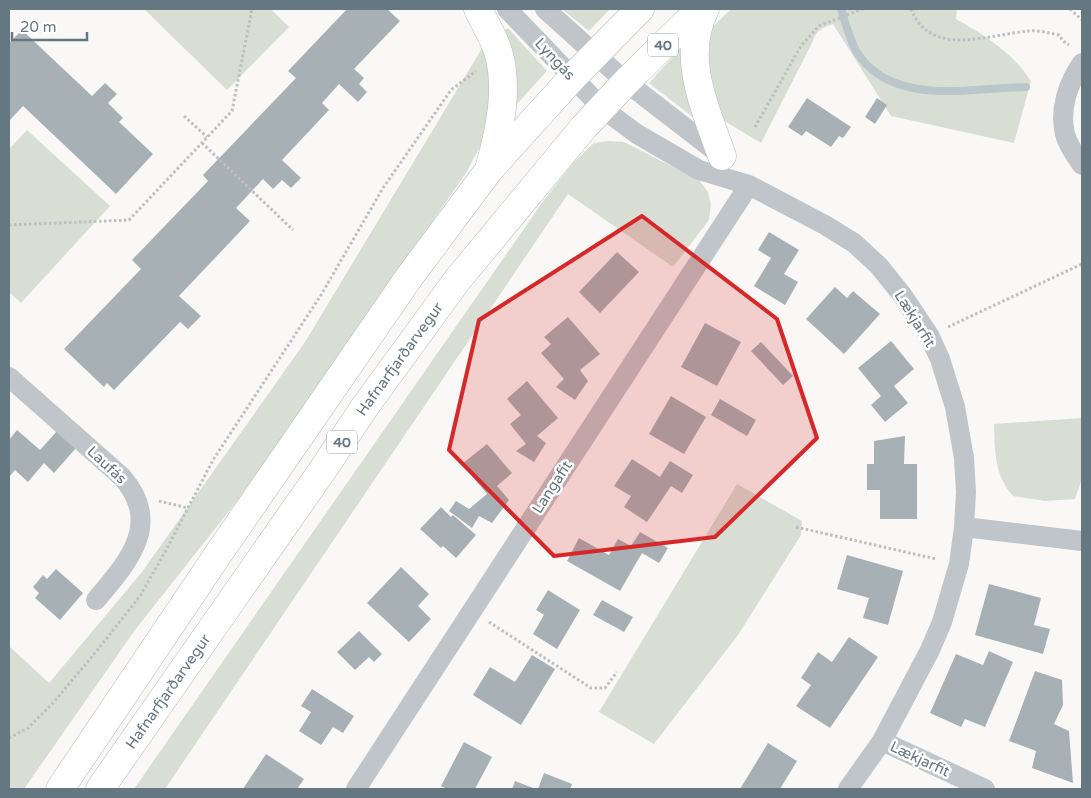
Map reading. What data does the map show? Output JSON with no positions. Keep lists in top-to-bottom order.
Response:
{
  "streets": {
    "main road": ["40", "Hafnarfjarðarvegur"],
    "street": [
      "Lyngás",
      "Lækjarfit",
      "Laufás",
      "Langafit"
    ]
  },
  "crossings": [
    ["40", "Lyngás"],
    ["Lyngás", "Lækjarfit"],
    ["Lyngás", "Hafnarfjarðarvegur"],
    ["Lækjarfit", "Hafnarfjarðarvegur"],
    ["Lækjarfit", "Langafit"]
  ],
  "scale_bar": "20 m"
}
